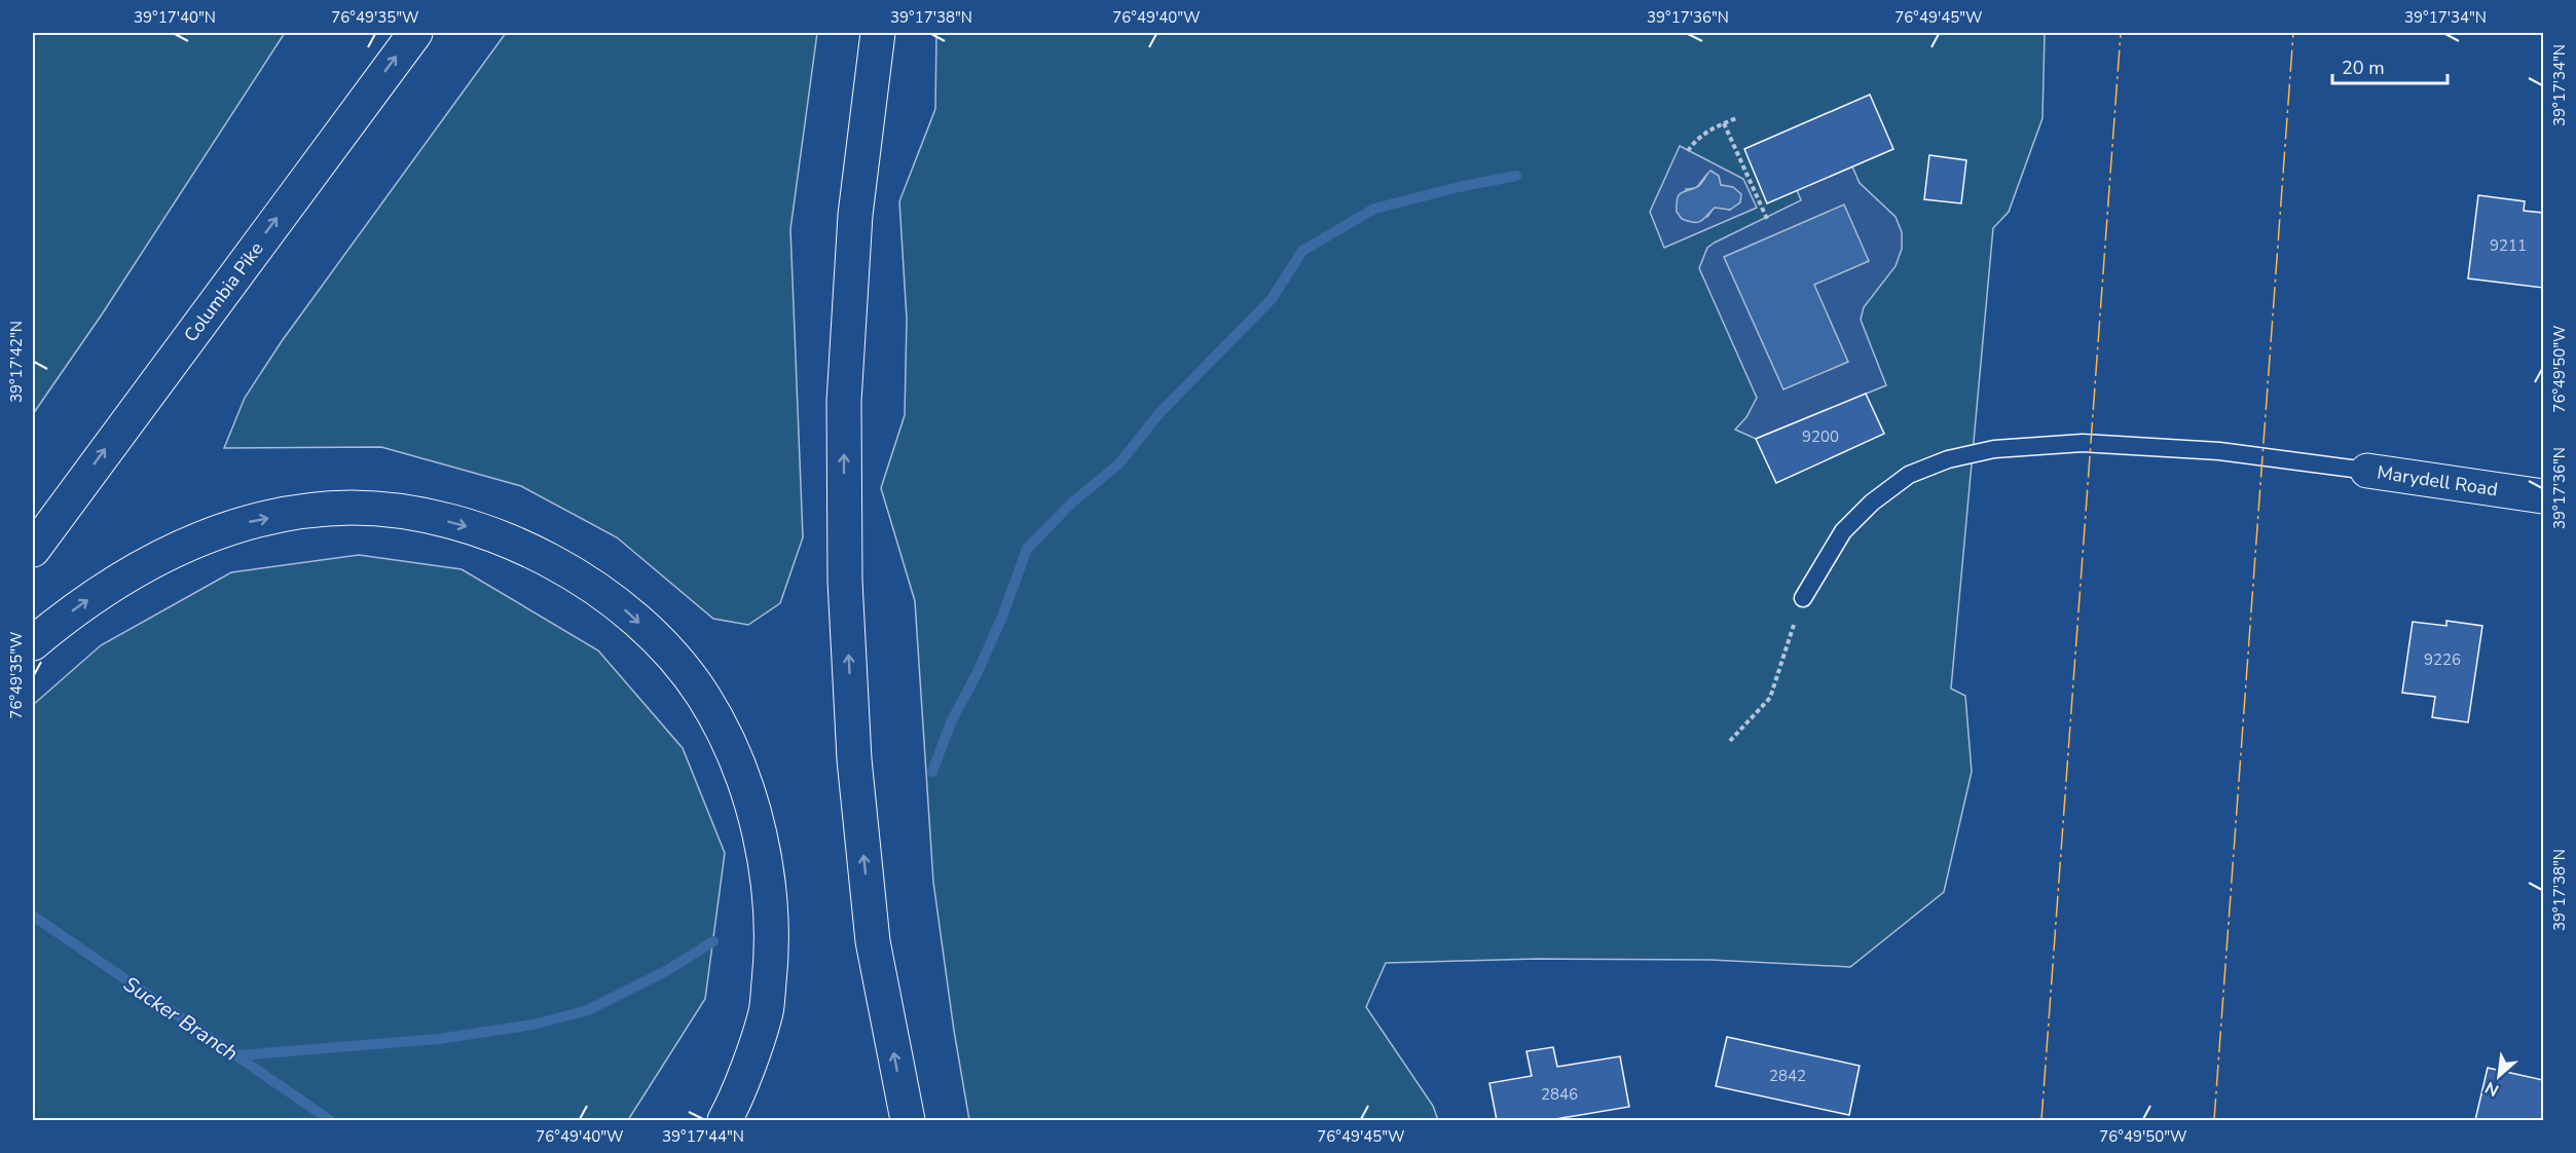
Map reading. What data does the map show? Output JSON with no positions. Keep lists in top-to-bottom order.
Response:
{
  "streets": {
    "main road": ["Columbia Pike", "Marydell Road"]
  },
  "one_way": ["Columbia Pike"],
  "water": ["Sucker Branch"],
  "house_numbers": [
    "9211",
    "9200",
    "9226",
    "2842",
    "2846"
  ],
  "scale_bar": "20 m",
  "north": "bottom left",
  "coordinates": [
    "39°17'40\"N",
    "76°49'35\"W",
    "39°17'38\"N",
    "76°49'40\"W",
    "39°17'36\"N",
    "76°49'45\"W",
    "39°17'34\"N",
    "39°17'42\"N",
    "76°49'50\"W",
    "39°17'44\"N"
  ]
}
